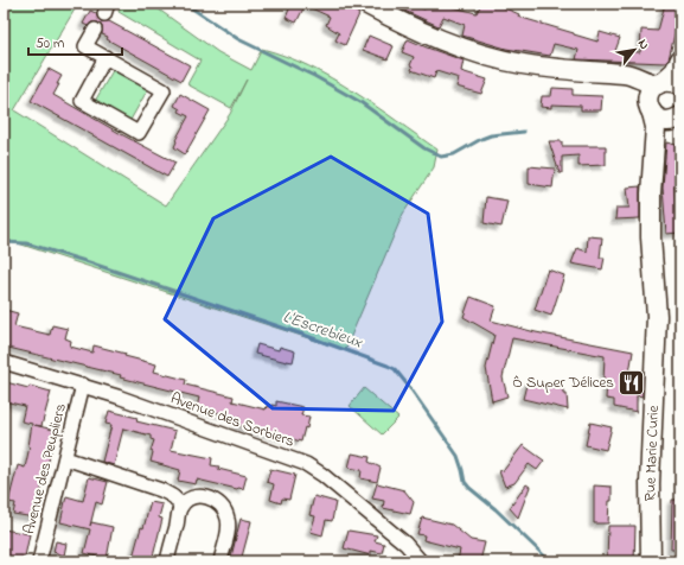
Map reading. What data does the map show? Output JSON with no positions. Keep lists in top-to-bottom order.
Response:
{
  "streets": {
    "street": ["Avenue des Sorbiers", "Rue Marie Curie", "Avenue des Peupliers"]
  },
  "crossings": [
    ["Avenue des Sorbiers", "Avenue des Peupliers"]
  ],
  "water": ["L'Escrebieux"],
  "places": {
    "restaurant": ["Ô Super Délices"]
  },
  "scale_bar": "50 m",
  "north": "top right"
}
